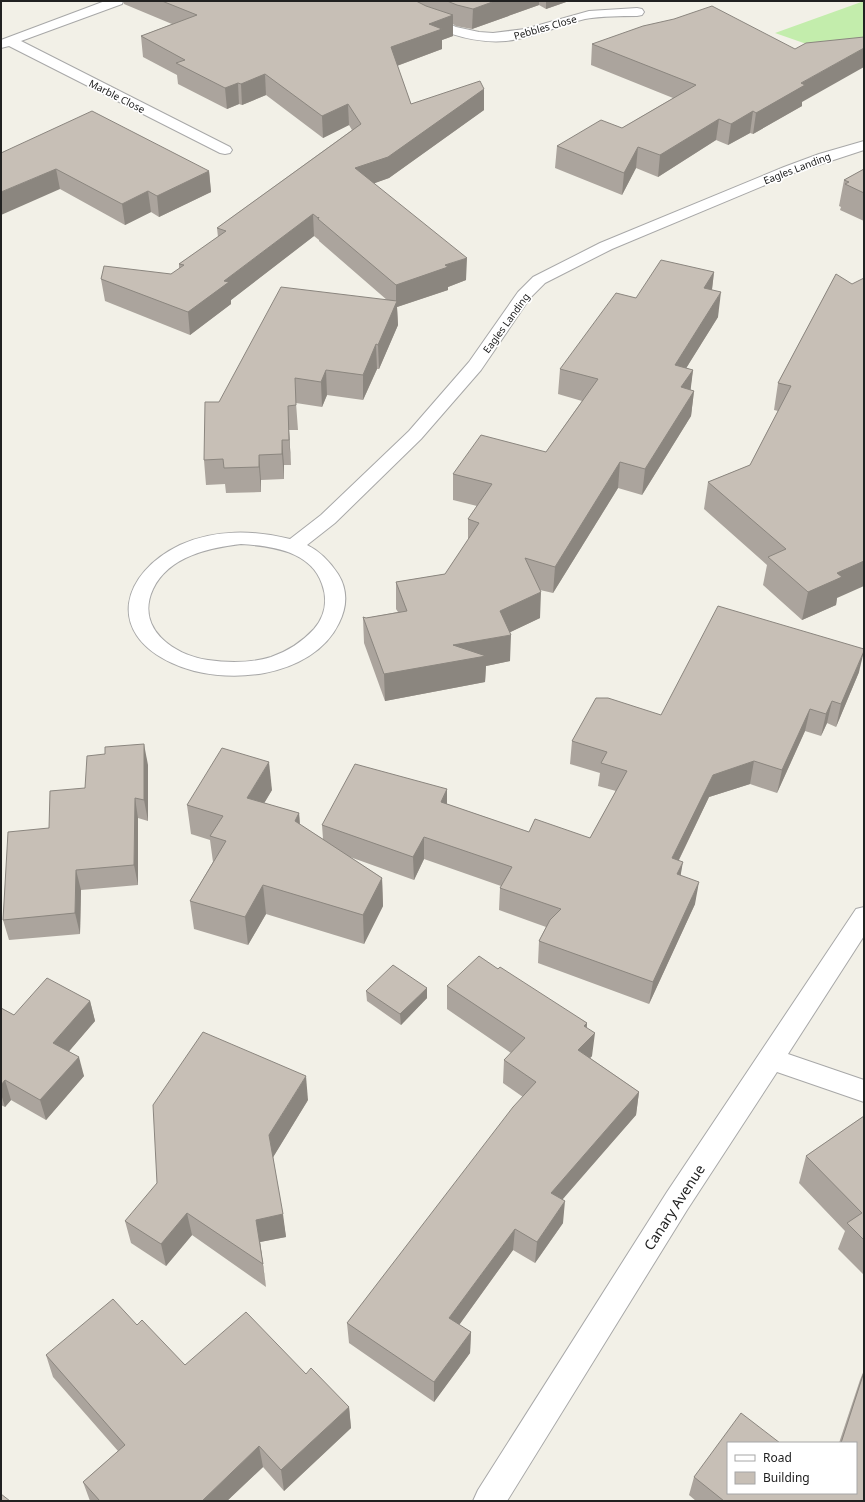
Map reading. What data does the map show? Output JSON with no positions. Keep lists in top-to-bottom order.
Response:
{
  "streets": {
    "street": [
      "Pebbles Close",
      "Marble Close",
      "Eagles Landing",
      "Canary Avenue"
    ]
  },
  "legend": ["Road", "Building"]
}
